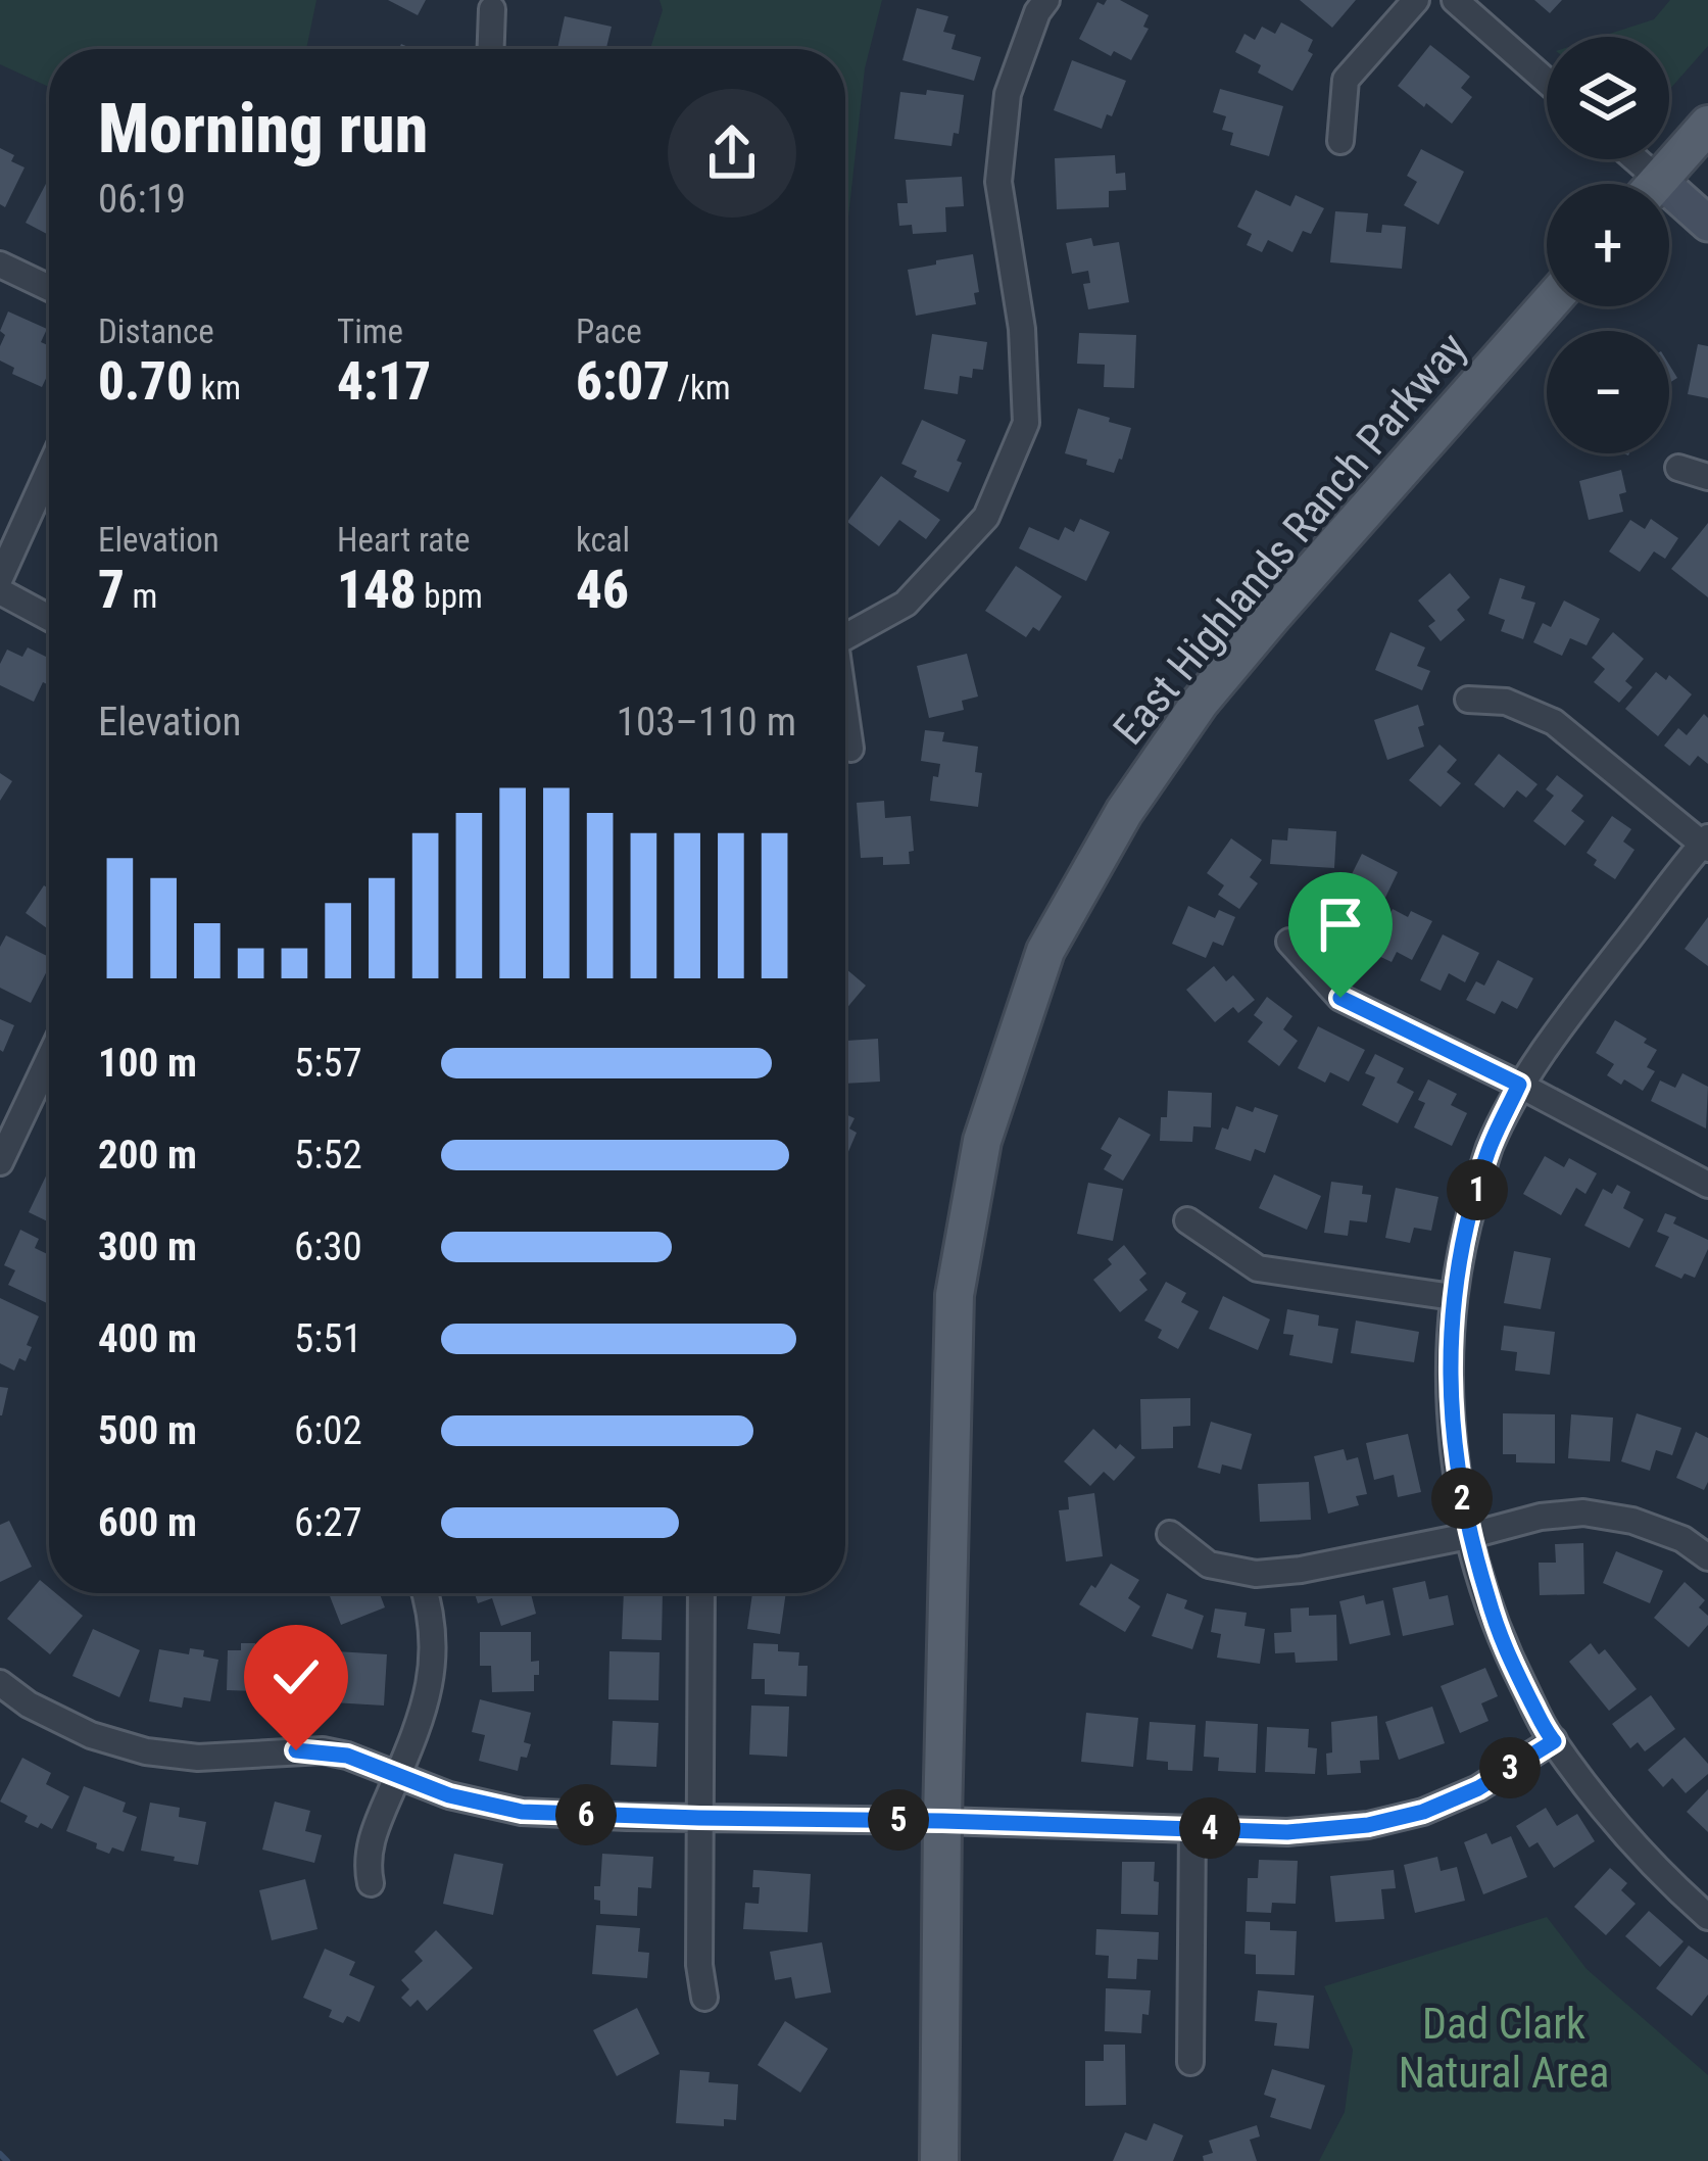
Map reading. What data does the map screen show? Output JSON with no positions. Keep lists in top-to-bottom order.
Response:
{
  "streets": {
    "main road": ["East Highlands Ranch Parkway"]
  },
  "parks": ["Dad Clark Natural Area"],
  "page": {
    "map_buttons": ["+", "−"],
    "heading": ["Morning run", "06:19"],
    "stats": [
      ["Distance", "0.70 km"],
      ["Time", "4:17"],
      ["Pace", "6:07 /km"],
      ["Elevation", "7 m"],
      ["Heart rate", "148 bpm"],
      ["kcal", "46"]
    ],
    "chart": ["Elevation", "103–110 m"],
    "list": [
      {
        "name": "100 m",
        "note": "5:57"
      },
      {
        "name": "200 m",
        "note": "5:52"
      },
      {
        "name": "300 m",
        "note": "6:30"
      },
      {
        "name": "400 m",
        "note": "5:51"
      },
      {
        "name": "500 m",
        "note": "6:02"
      },
      {
        "name": "600 m",
        "note": "6:27"
      }
    ],
    "pins": [
      "1",
      "2",
      "3",
      "6",
      "5",
      "4"
    ]
  }
}
